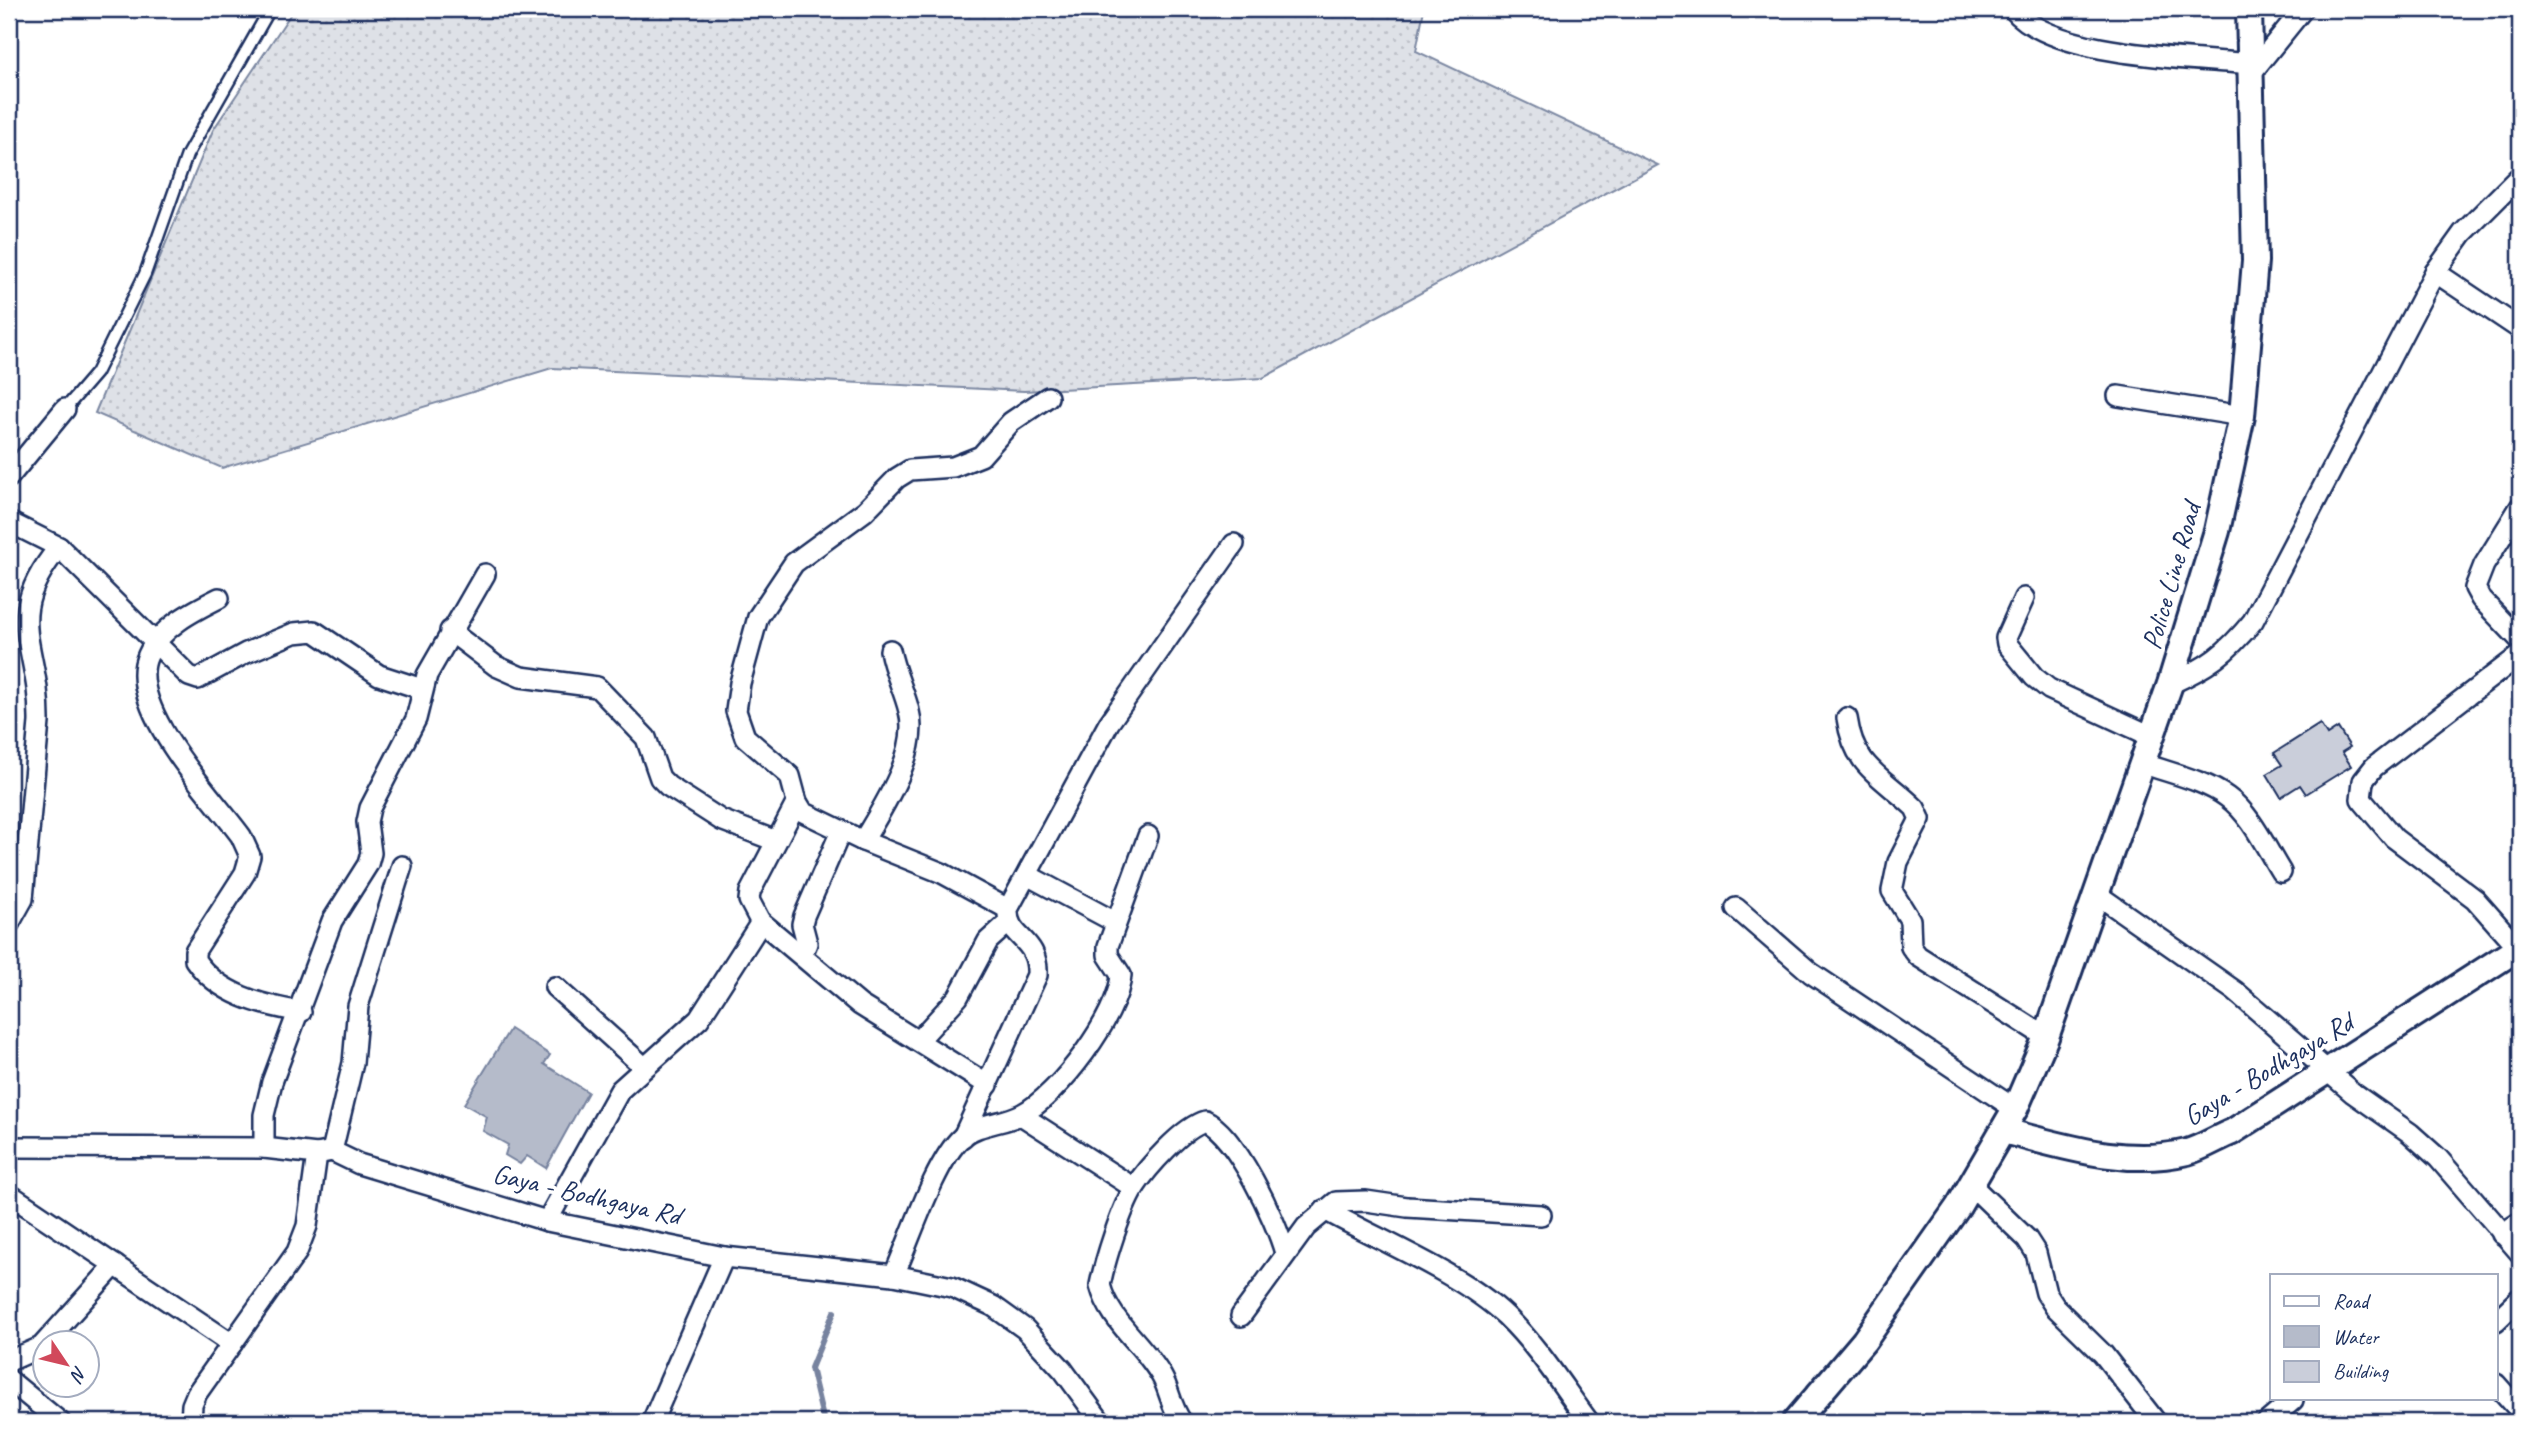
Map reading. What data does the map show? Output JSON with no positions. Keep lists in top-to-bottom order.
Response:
{
  "streets": {
    "street": ["Police Line Road", "Gaya - Bodhgaya Rd"]
  },
  "crossings": [
    ["Police Line Road", "Gaya - Bodhgaya Rd"]
  ],
  "legend": ["Road", "Water", "Building"],
  "north": "bottom right"
}
